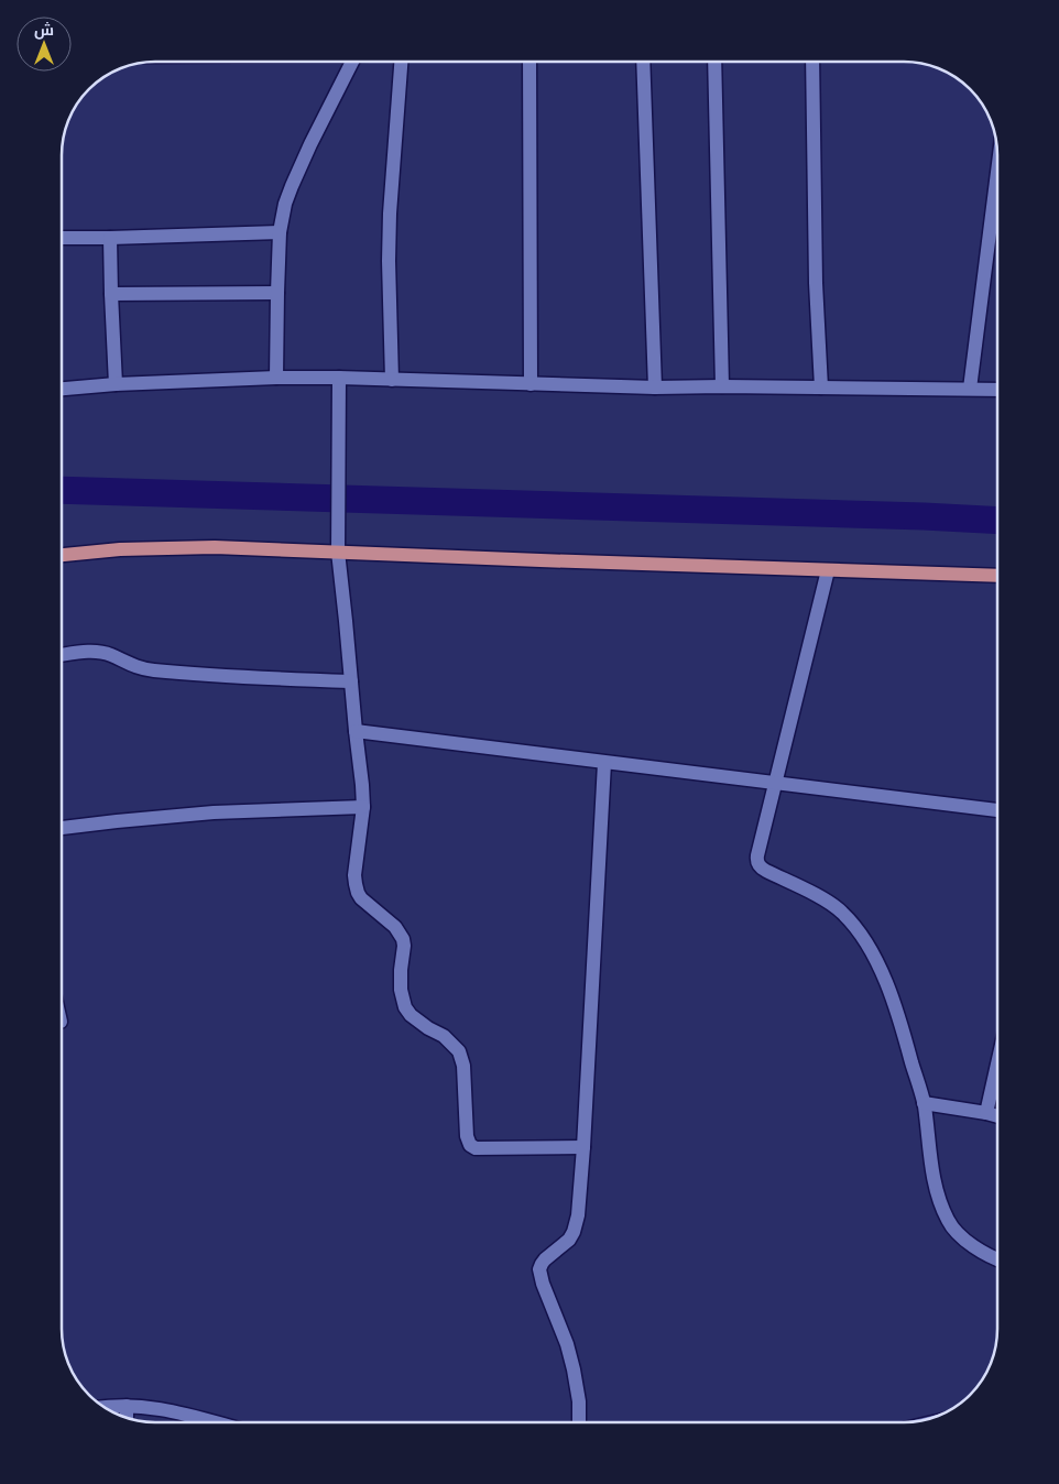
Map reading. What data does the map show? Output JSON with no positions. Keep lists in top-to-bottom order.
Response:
{
  "north": "top"
}
